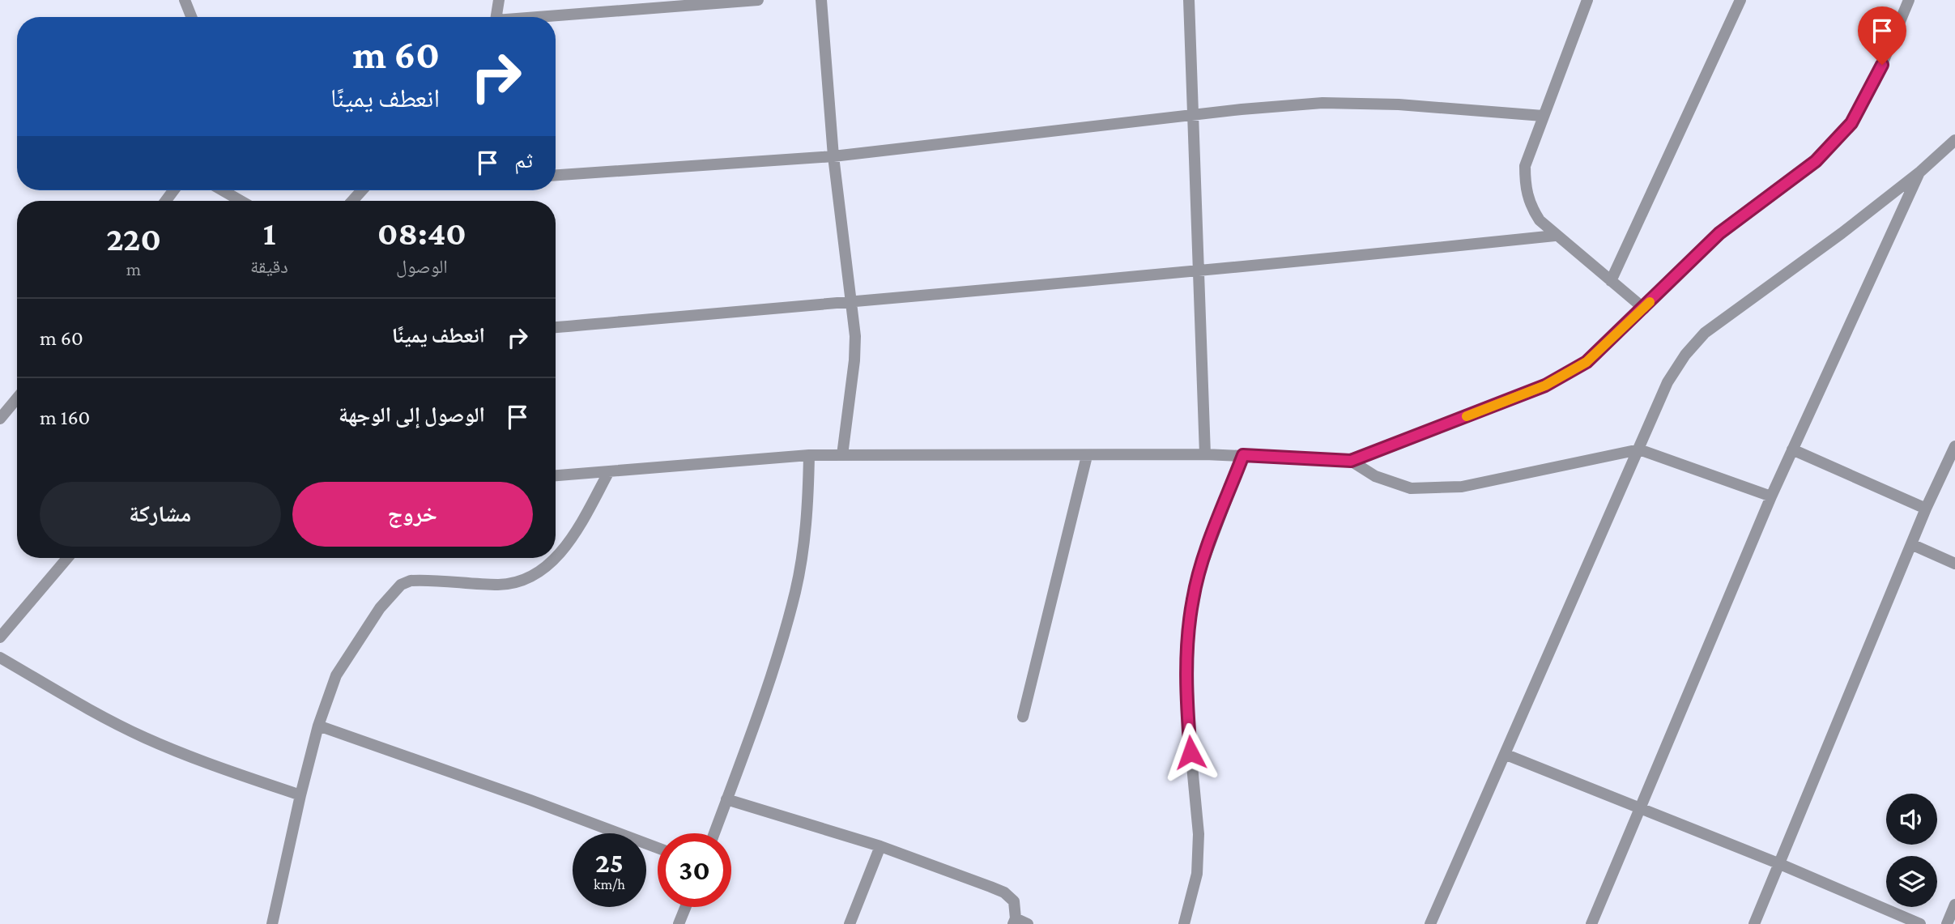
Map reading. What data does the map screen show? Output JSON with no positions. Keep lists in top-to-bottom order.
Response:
{
  "page": {
    "turn": ["60 m", "انعطف يمينًا"],
    "then": "ثم",
    "eta": [
      "08:40",
      "الوصول",
      "1",
      "دقيقة",
      "220",
      "m"
    ],
    "list": [
      {
        "name": "انعطف يمينًا",
        "value": "60 m"
      },
      {
        "name": "الوصول إلى الوجهة",
        "value": "160 m"
      }
    ],
    "buttons": ["خروج", "مشاركة"],
    "speed": "25 km/h",
    "limit": "30"
  }
}
